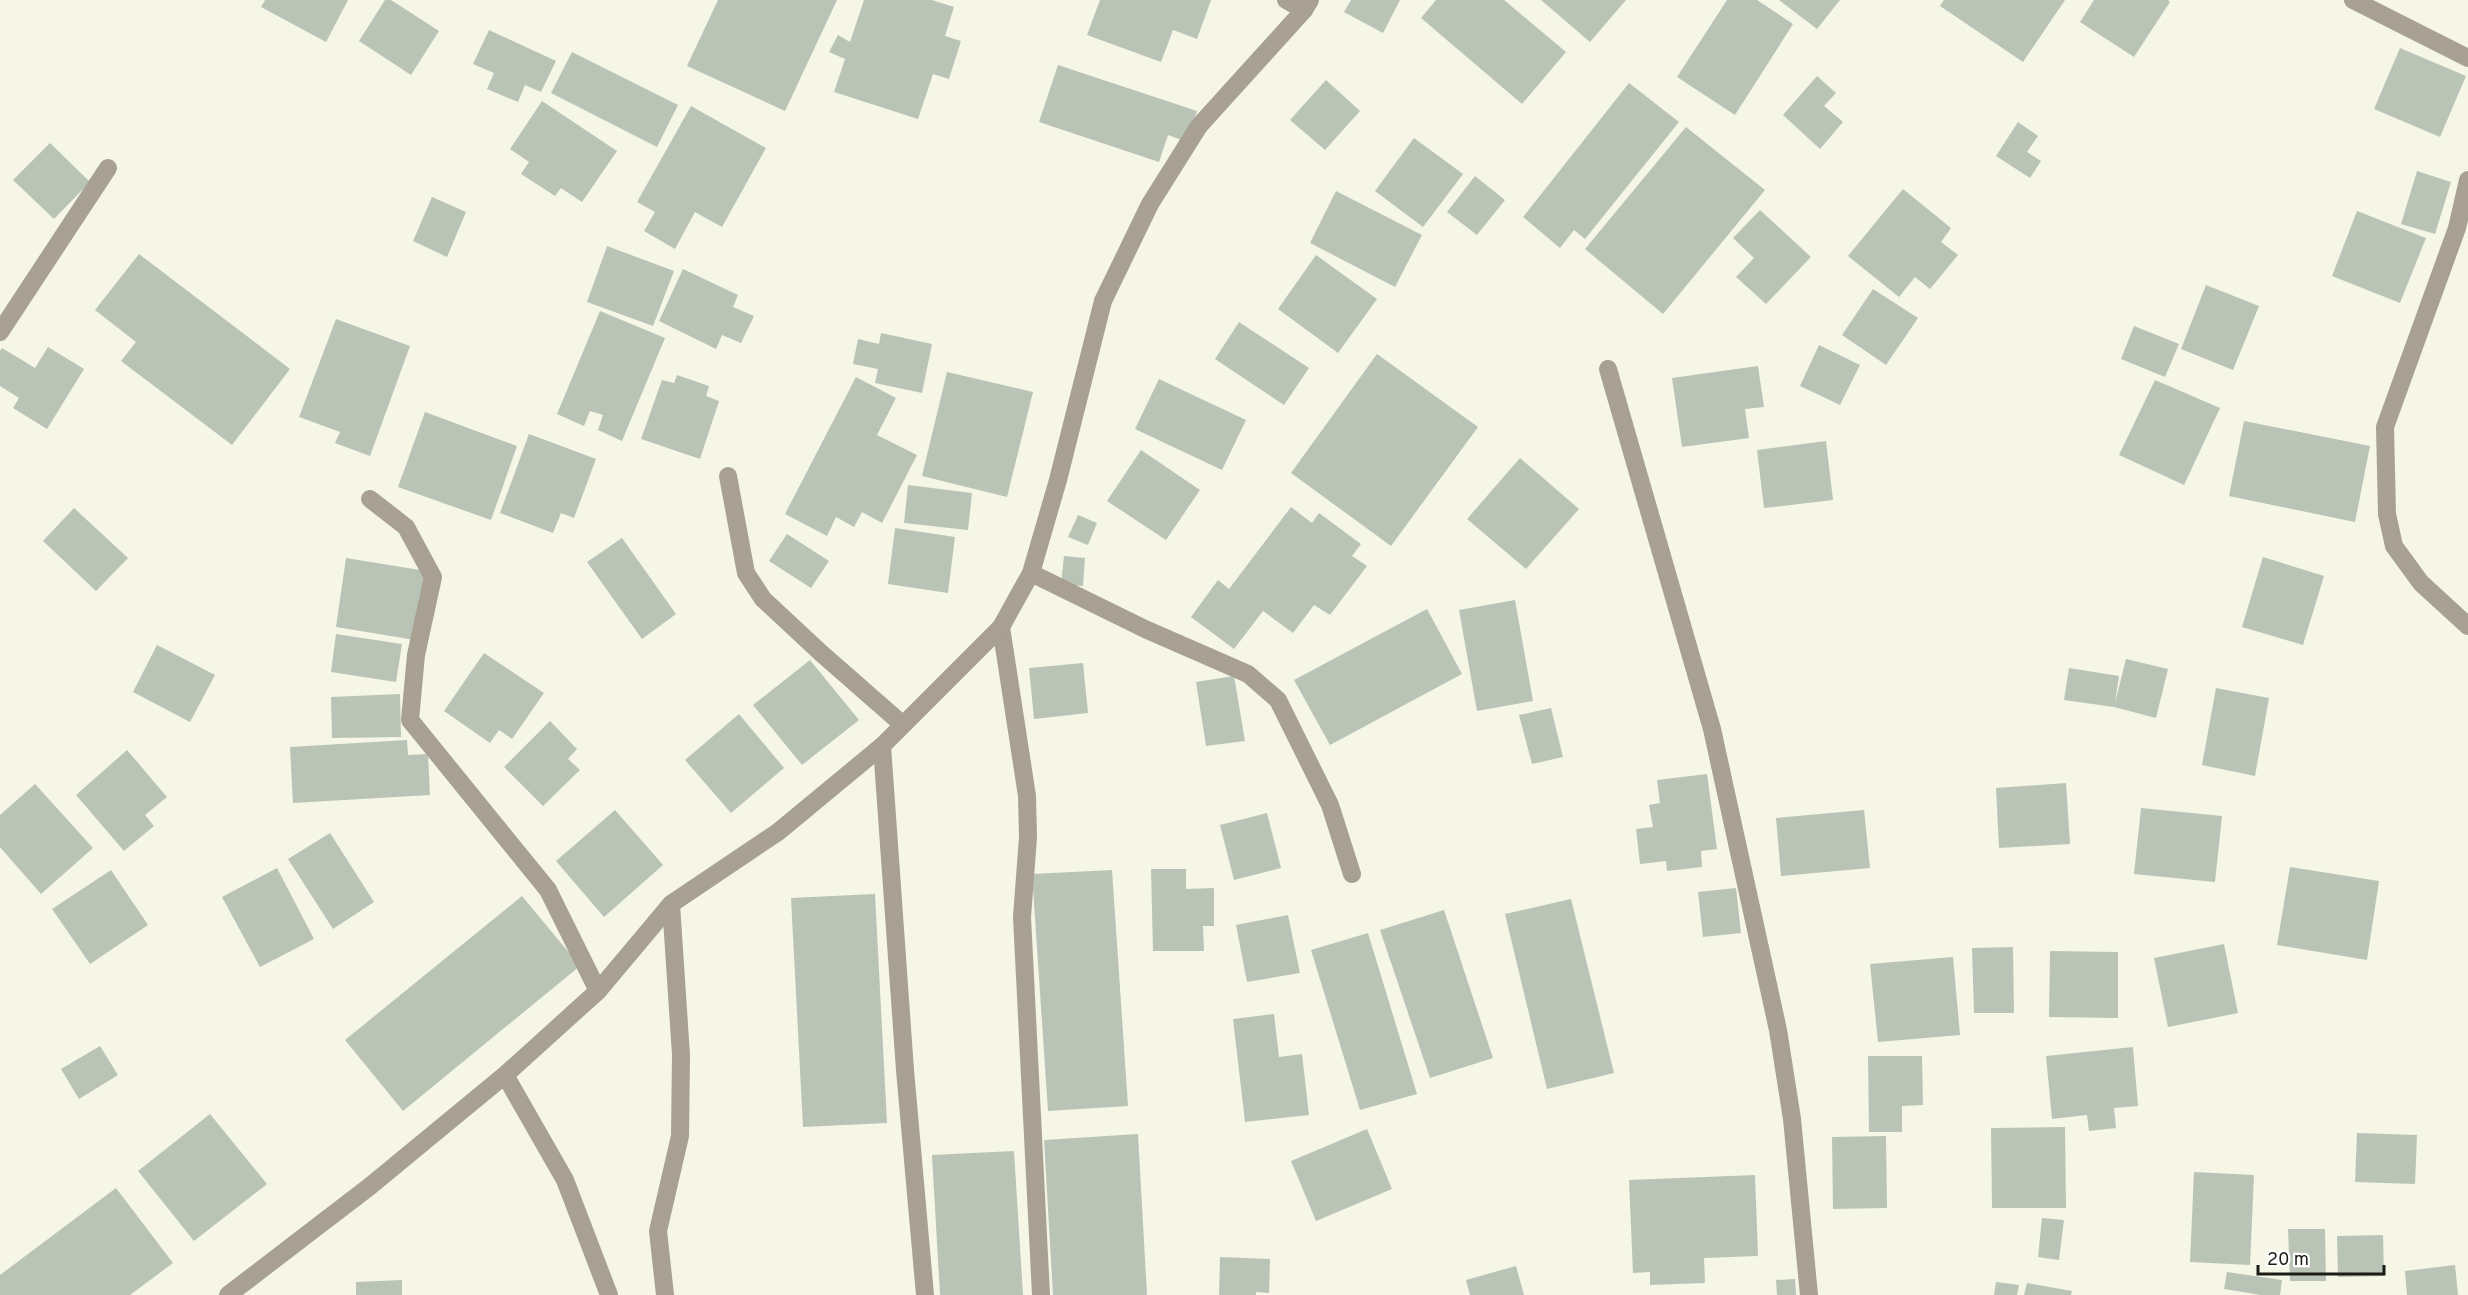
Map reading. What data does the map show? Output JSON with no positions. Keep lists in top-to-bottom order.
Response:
{
  "scale_bar": "20 m"
}
